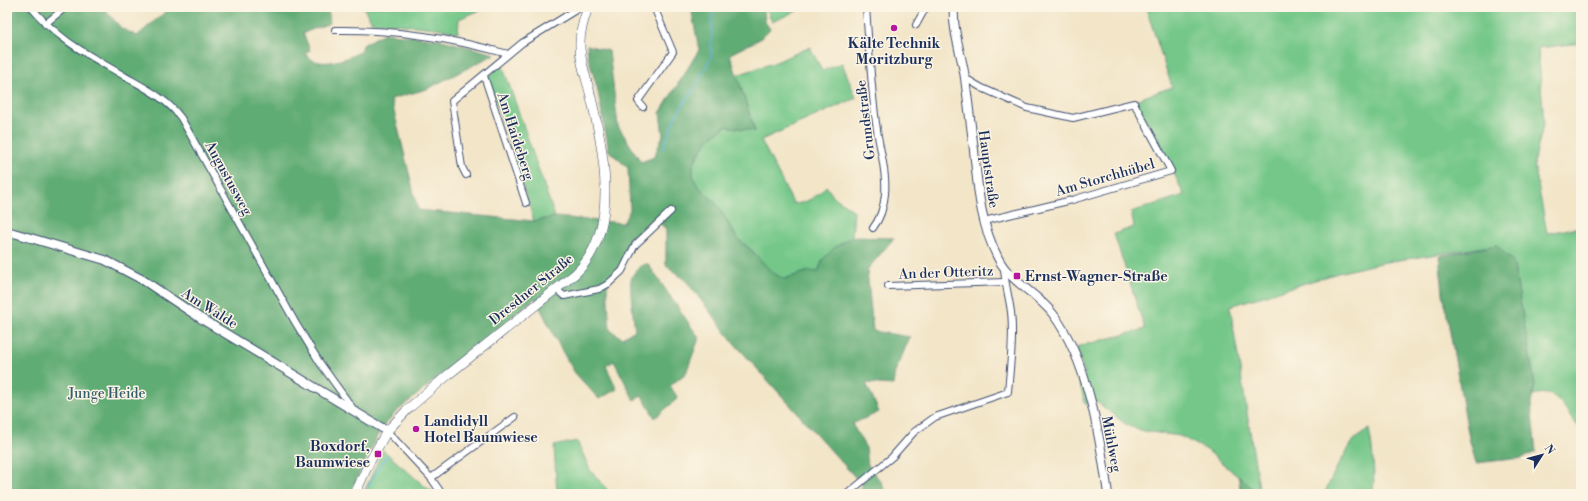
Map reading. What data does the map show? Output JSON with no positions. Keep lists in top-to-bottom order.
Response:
{
  "streets": {
    "main road": ["Dresdner Straße"],
    "street": [
      "Grundstraße",
      "Am Haideberg",
      "Hauptstraße",
      "Am Storchhübel",
      "Augustusweg",
      "An der Otteritz",
      "Am Walde",
      "Mühlweg"
    ]
  },
  "crossings": [
    ["Hauptstraße", "Am Storchhübel"],
    ["Hauptstraße", "Mühlweg"],
    ["Augustusweg", "Am Walde"],
    ["Dresdner Straße", "Am Walde"]
  ],
  "parks": ["Junge Heide"],
  "places": {
    "other": ["Kälte Technik Moritzburg", "Landidyll Hotel Baumwiese"],
    "transit": ["Ernst-Wagner-Straße", "Boxdorf, Baumwiese"]
  },
  "north": "top right"
}
